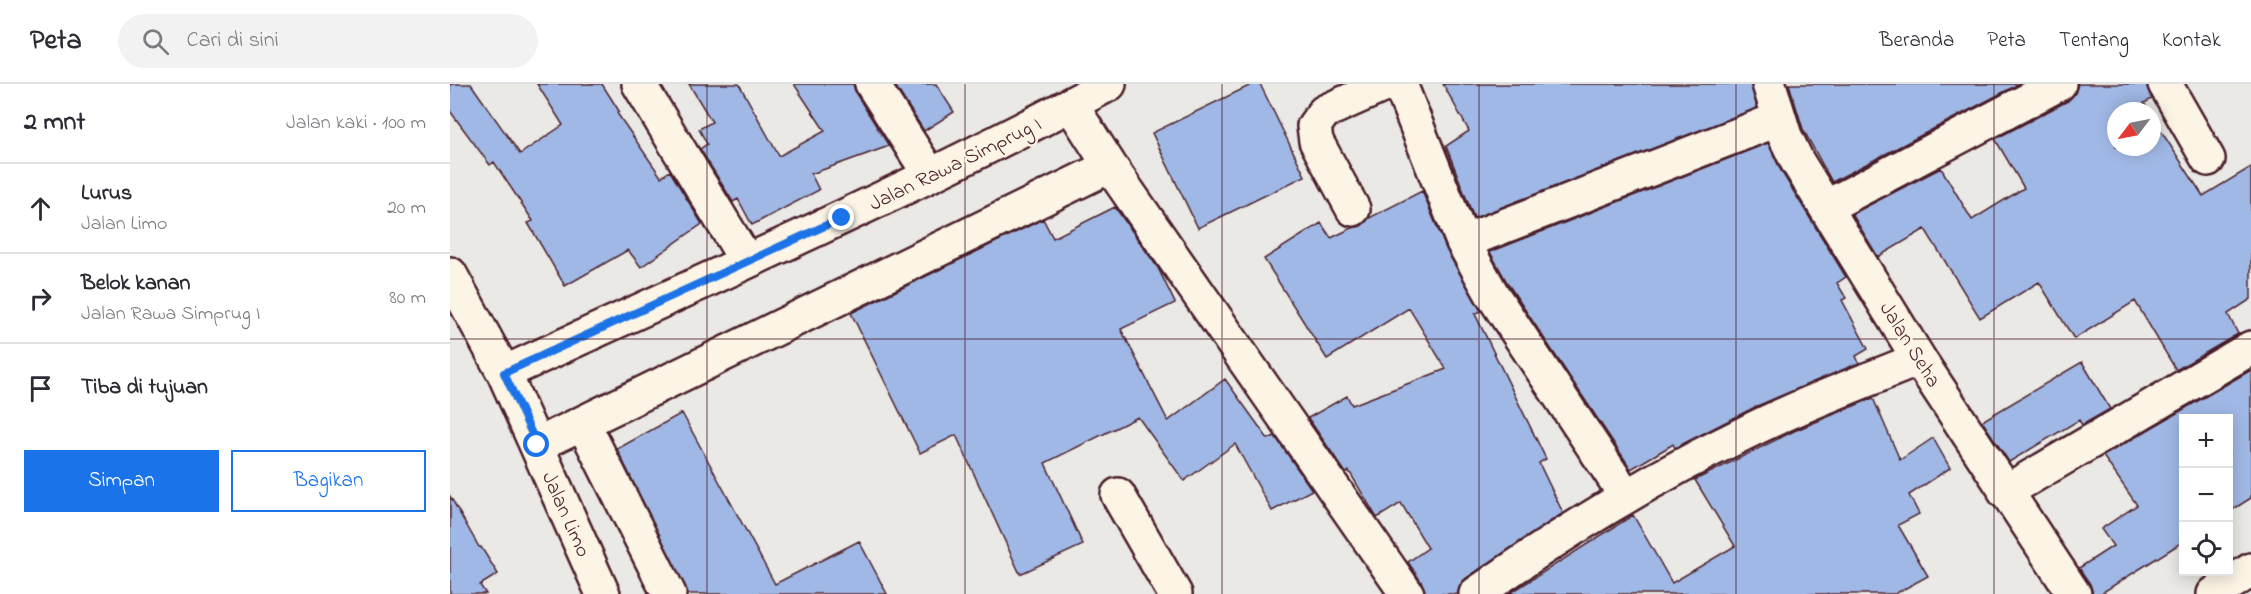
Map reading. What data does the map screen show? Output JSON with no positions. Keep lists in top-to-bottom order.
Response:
{
  "streets": {
    "street": ["Jalan Rawa Simprug I", "Jalan Seha", "Jalan Limo"]
  },
  "crossings": [
    ["Jalan Rawa Simprug I", "Jalan Limo"]
  ],
  "north": "bottom left",
  "page": {
    "header": "Peta",
    "search": "Cari di sini",
    "nav": [
      "Beranda",
      "Peta",
      "Tentang",
      "Kontak"
    ],
    "heading": ["2 mnt", "Jalan kaki · 100 m"],
    "list": [
      ["Lurus", "Jalan Limo", "20 m"],
      ["Belok kanan", "Jalan Rawa Simprug I", "80 m"],
      "Tiba di tujuan"
    ],
    "map_buttons": ["+", "−"],
    "buttons": ["Simpan", "Bagikan"]
  }
}
